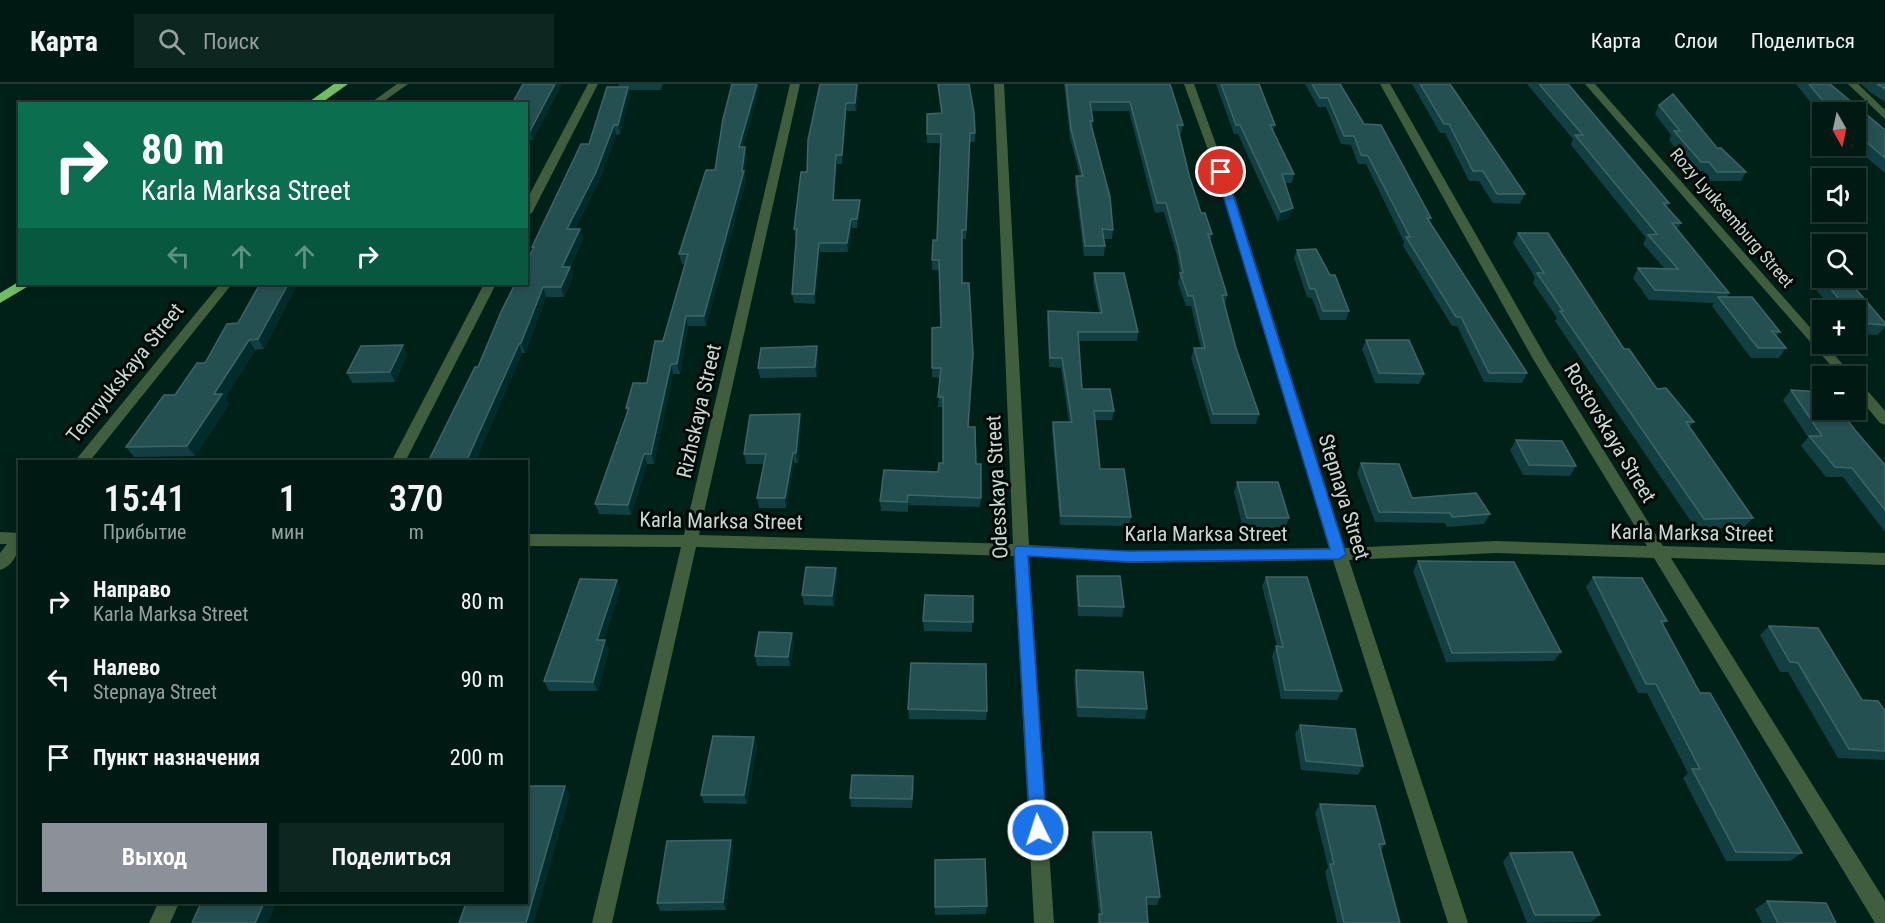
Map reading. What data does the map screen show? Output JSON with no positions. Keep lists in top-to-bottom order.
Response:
{
  "streets": {
    "street": [
      "Rozy Lyuksemburg Street",
      "Temryukskaya Street",
      "Rizhskaya Street",
      "Rostovskaya Street",
      "Odesskaya Street",
      "Stepnaya Street",
      "Karla Marksa Street"
    ]
  },
  "crossings": [
    ["Rizhskaya Street", "Karla Marksa Street"],
    ["Rostovskaya Street", "Karla Marksa Street"],
    ["Odesskaya Street", "Karla Marksa Street"],
    ["Stepnaya Street", "Karla Marksa Street"]
  ],
  "north": "bottom",
  "page": {
    "header": "Карта",
    "search": "Поиск",
    "nav": ["Карта", "Слои", "Поделиться"],
    "map_buttons": ["+", "−"],
    "turn": ["80 m", "Karla Marksa Street"],
    "eta": [
      "15:41",
      "Прибытие",
      "1",
      "мин",
      "370",
      "m"
    ],
    "list": [
      {
        "name": "Направо",
        "note": "Karla Marksa Street",
        "value": "80 m"
      },
      {
        "name": "Налево",
        "note": "Stepnaya Street",
        "value": "90 m"
      },
      {
        "name": "Пункт назначения",
        "value": "200 m"
      }
    ],
    "buttons": ["Выход", "Поделиться"]
  }
}
